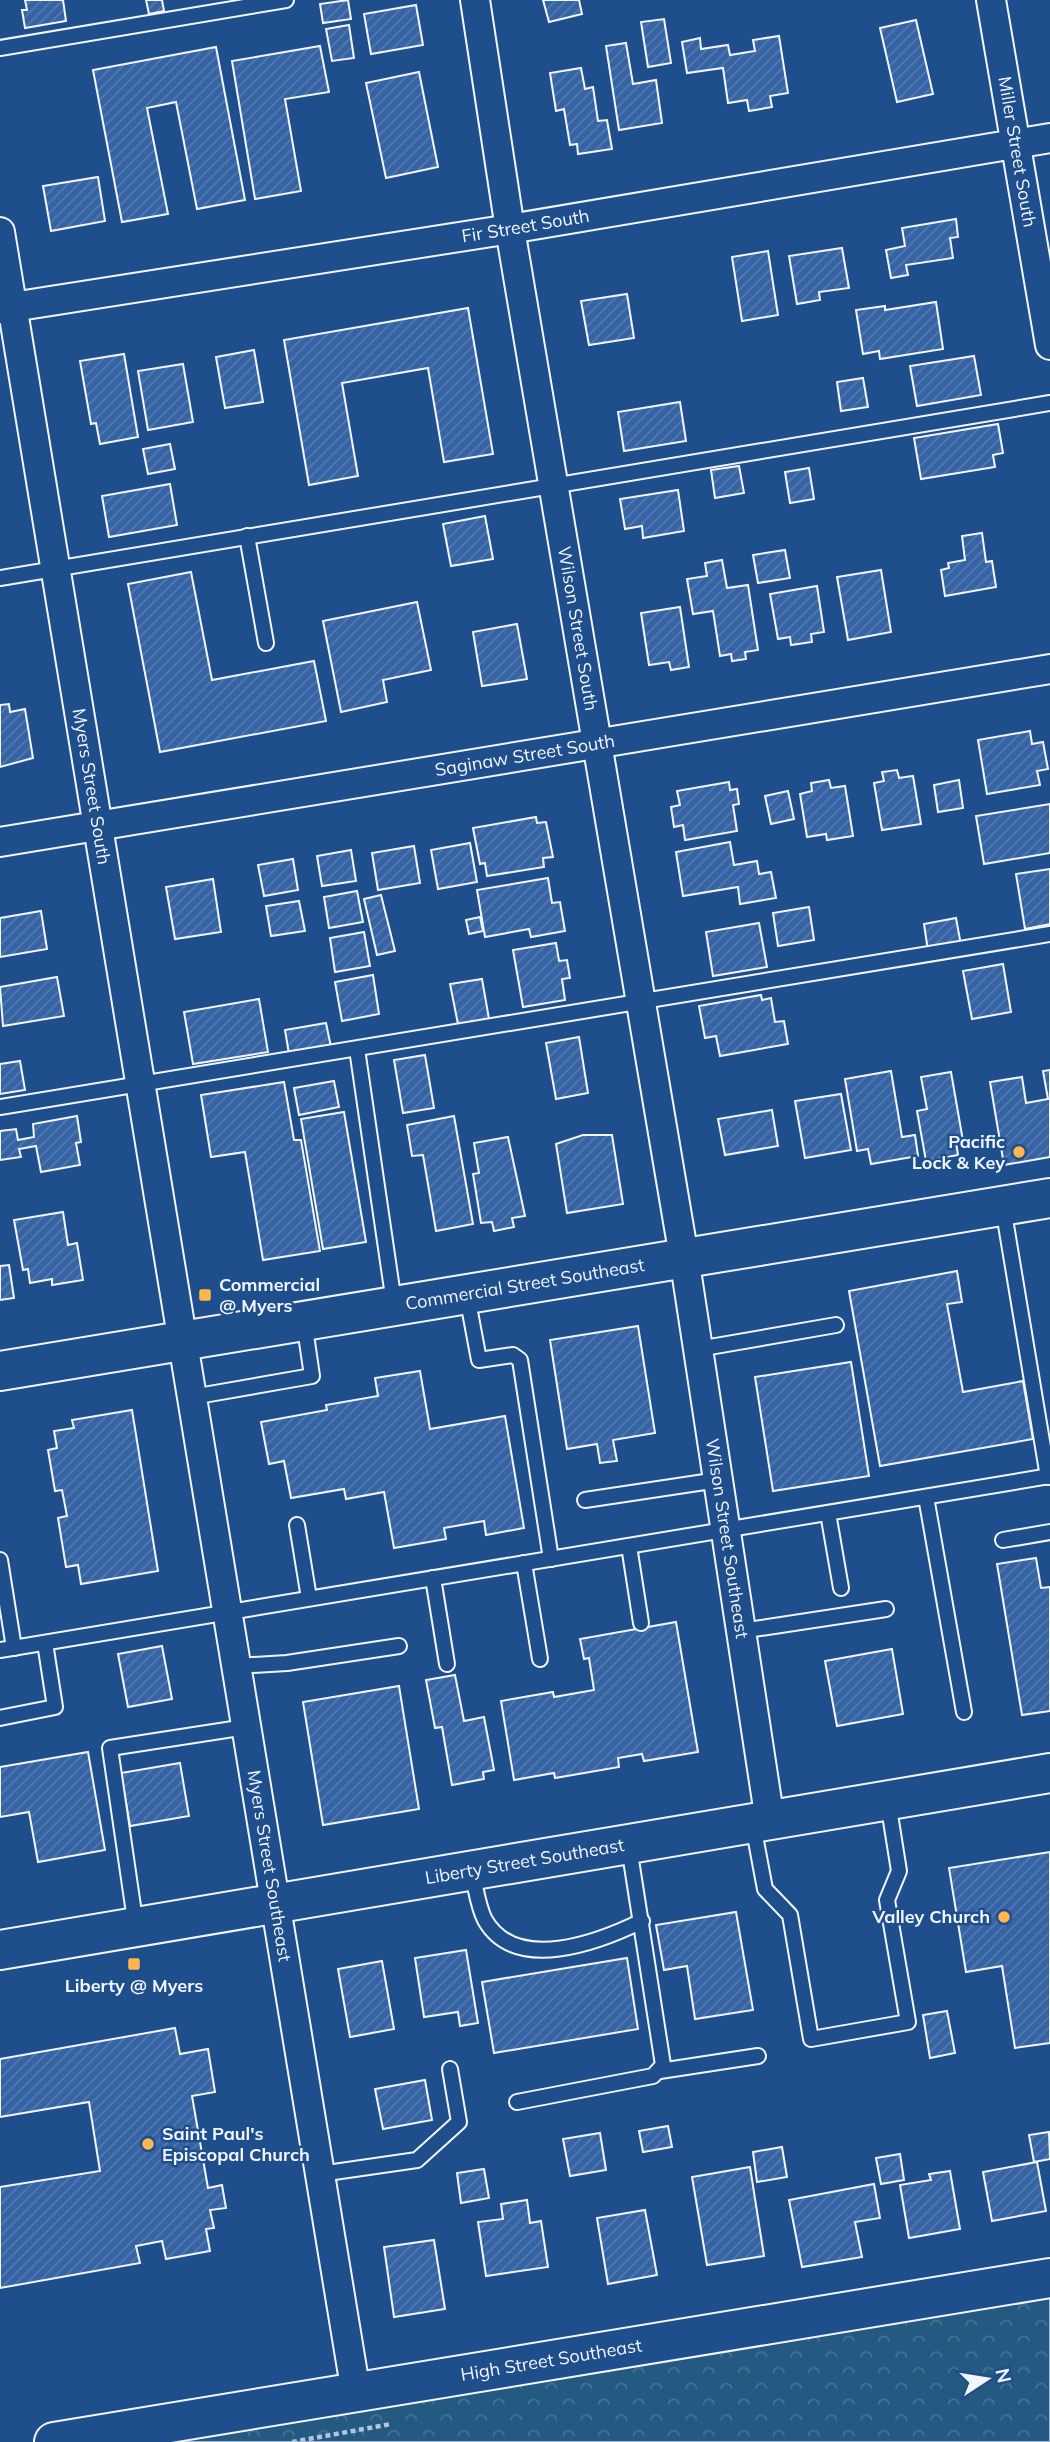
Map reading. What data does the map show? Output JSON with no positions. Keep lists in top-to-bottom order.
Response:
{
  "streets": {
    "main road": ["Commercial Street Southeast", "Liberty Street Southeast", "High Street Southeast"],
    "street": [
      "Miller Street South",
      "Fir Street South",
      "Wilson Street South",
      "Saginaw Street South",
      "Myers Street South",
      "Wilson Street Southeast",
      "Myers Street Southeast"
    ]
  },
  "crossings": [
    ["Miller Street South", "Fir Street South"],
    ["Fir Street South", "Wilson Street South"],
    ["Fir Street South", "Myers Street South"],
    ["Wilson Street South", "Saginaw Street South"],
    ["Wilson Street South", "Commercial Street Southeast"],
    ["Wilson Street South", "Wilson Street Southeast"],
    ["Saginaw Street South", "Myers Street South"],
    ["Myers Street South", "Commercial Street Southeast"],
    ["Myers Street South", "Myers Street Southeast"],
    ["Commercial Street Southeast", "Wilson Street Southeast"],
    ["Commercial Street Southeast", "Myers Street Southeast"],
    ["Wilson Street Southeast", "Liberty Street Southeast"],
    ["Liberty Street Southeast", "Myers Street Southeast"],
    ["Myers Street Southeast", "High Street Southeast"]
  ],
  "places": {
    "other": ["Pacific Lock & Key", "Valley Church", "Saint Paul's Episcopal Church"],
    "transit": ["Commercial @ Myers", "Liberty @ Myers"]
  },
  "north": "right"
}
